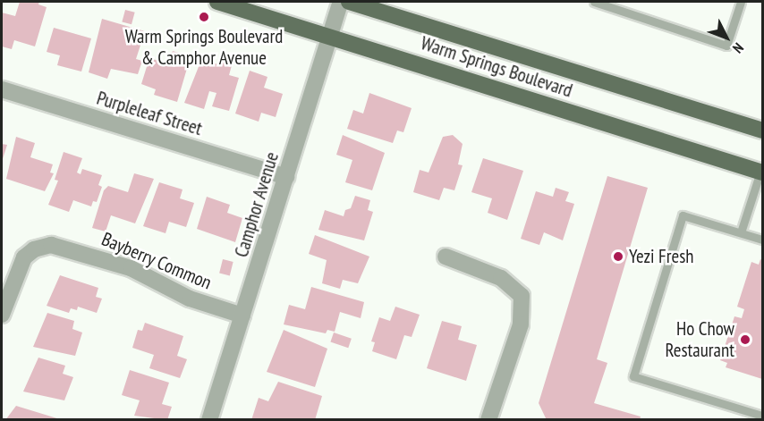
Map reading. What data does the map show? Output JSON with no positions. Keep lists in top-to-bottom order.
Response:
{
  "streets": {
    "main road": ["Warm Springs Boulevard"],
    "street": ["Purpleleaf Street", "Camphor Avenue", "Bayberry Common"]
  },
  "crossings": [
    ["Warm Springs Boulevard", "Camphor Avenue"],
    ["Purpleleaf Street", "Camphor Avenue"],
    ["Camphor Avenue", "Bayberry Common"]
  ],
  "places": ["Warm Springs Boulevard & Camphor Avenue", "Yezi Fresh", "Ho Chow Restaurant"],
  "north": "bottom right"
}
